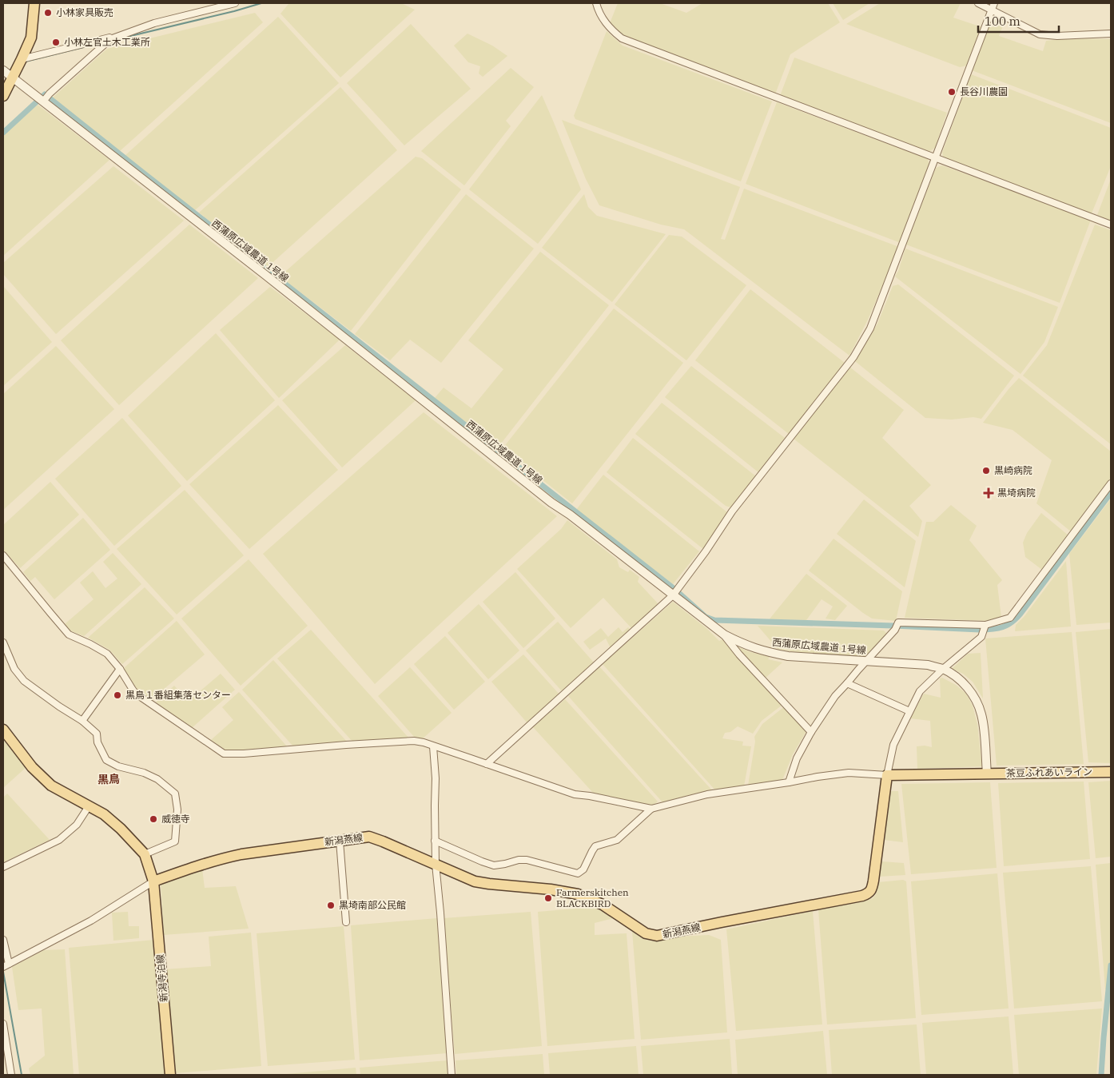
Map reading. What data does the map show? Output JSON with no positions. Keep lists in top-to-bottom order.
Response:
{
  "streets": {
    "main road": ["茶豆ふれあいライン", "新潟燕線", "新潟寺泊線"],
    "street": ["西蒲原広域農道 1号線"]
  },
  "crossings": [
    ["西蒲原広域農道 1号線", "茶豆ふれあいライン"],
    ["新潟燕線", "新潟寺泊線"]
  ],
  "districts": ["黒鳥"],
  "places": {
    "other": [
      "小林家具販売",
      "小林左官土木工業所",
      "長谷川農園",
      "黒崎病院",
      "黒鳥１番組集落センター",
      "威徳寺",
      "Farmerskitchen BLACKBIRD",
      "黒埼南部公民館"
    ],
    "health": ["黒埼病院"]
  },
  "scale_bar": "100 m"
}
